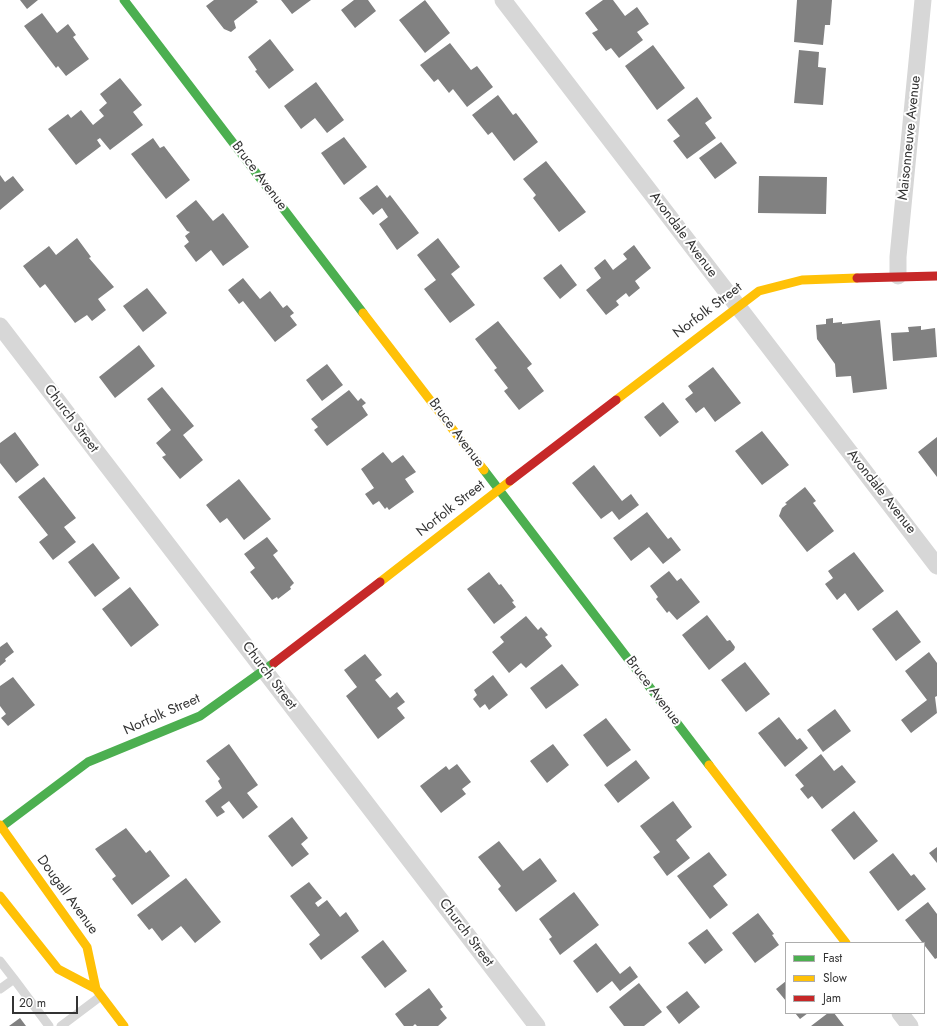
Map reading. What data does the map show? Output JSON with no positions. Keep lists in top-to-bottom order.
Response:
{
  "streets": {
    "street": [
      "Maisonneuve Avenue",
      "Bruce Avenue",
      "Avondale Avenue",
      "Norfolk Street",
      "Church Street",
      "Dougall Avenue"
    ]
  },
  "crossings": [
    ["Maisonneuve Avenue", "Norfolk Street"],
    ["Bruce Avenue", "Norfolk Street"],
    ["Avondale Avenue", "Norfolk Street"],
    ["Norfolk Street", "Church Street"],
    ["Norfolk Street", "Dougall Avenue"]
  ],
  "legend": ["Fast", "Slow", "Jam"],
  "scale_bar": "20 m"
}
